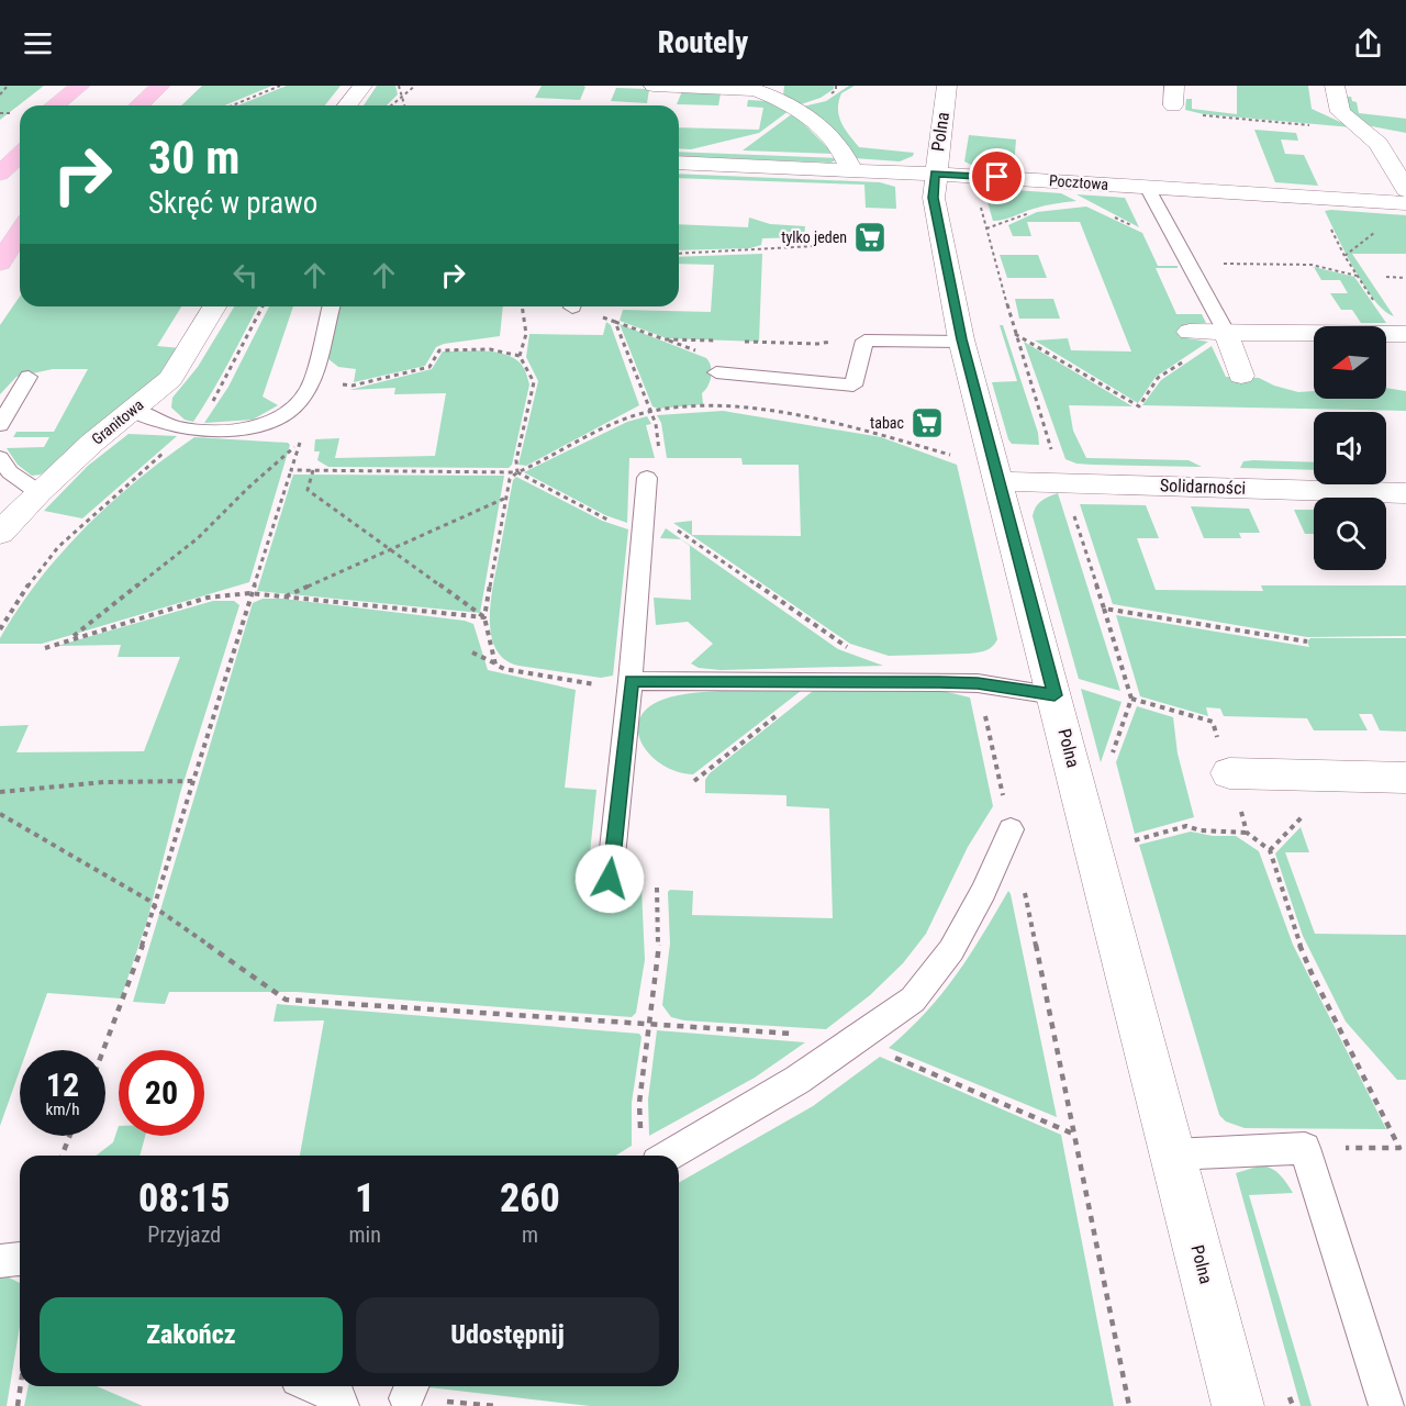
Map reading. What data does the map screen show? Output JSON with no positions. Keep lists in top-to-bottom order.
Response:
{
  "streets": {
    "street": [
      "Polna",
      "Pocztowa",
      "Granitowa",
      "Solidarności"
    ]
  },
  "crossings": [
    ["Polna", "Pocztowa"],
    ["Polna", "Solidarności"]
  ],
  "places": {
    "supermarket": ["tylko jeden", "tabac"]
  },
  "north": "left",
  "page": {
    "header": "Routely",
    "turn": ["30 m", "Skręć w prawo"],
    "speed": "12 km/h",
    "limit": "20",
    "eta": [
      "08:15",
      "Przyjazd",
      "1",
      "min",
      "260",
      "m"
    ],
    "buttons": ["Zakończ", "Udostępnij"]
  }
}
